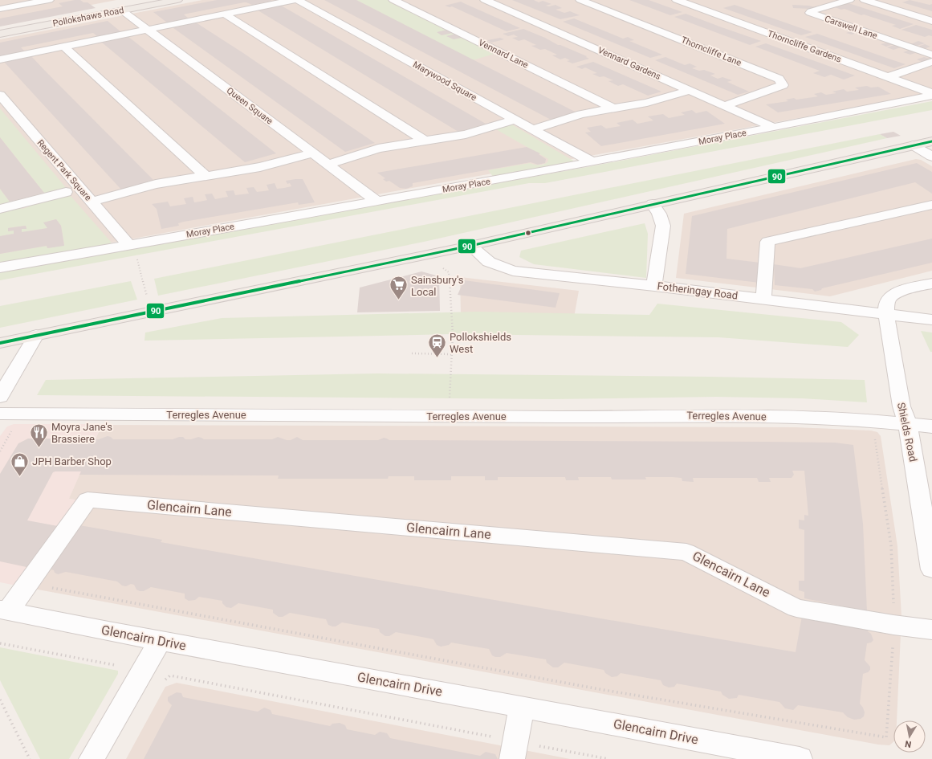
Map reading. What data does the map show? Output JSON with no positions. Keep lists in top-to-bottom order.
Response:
{
  "streets": {
    "main road": ["Pollokshaws Road"],
    "street": [
      "Carswell Lane",
      "Thorncliffe Gardens",
      "Thorncliffe Lane",
      "Vennard Lane",
      "Vennard Gardens",
      "Marywood Square",
      "Queen Square",
      "Moray Place",
      "Regent Park Square",
      "Fotheringay Road",
      "Terregles Avenue",
      "Shields Road",
      "Glencairn Lane",
      "Glencairn Drive"
    ]
  },
  "crossings": [
    ["Pollokshaws Road", "Queen Square"],
    ["Thorncliffe Gardens", "Moray Place"],
    ["Thorncliffe Lane", "Vennard Gardens"],
    ["Vennard Gardens", "Moray Place"],
    ["Marywood Square", "Moray Place"],
    ["Queen Square", "Moray Place"],
    ["Moray Place", "Regent Park Square"],
    ["Fotheringay Road", "Shields Road"],
    ["Terregles Avenue", "Shields Road"],
    ["Glencairn Lane", "Glencairn Drive"]
  ],
  "places": {
    "supermarket": ["Sainsbury's Local"],
    "station": ["Pollokshields West"],
    "restaurant": ["Moyra Jane's Brassiere"],
    "shop": ["JPH Barber Shop"]
  },
  "lines": ["transit line 90"],
  "north": "bottom"
}
